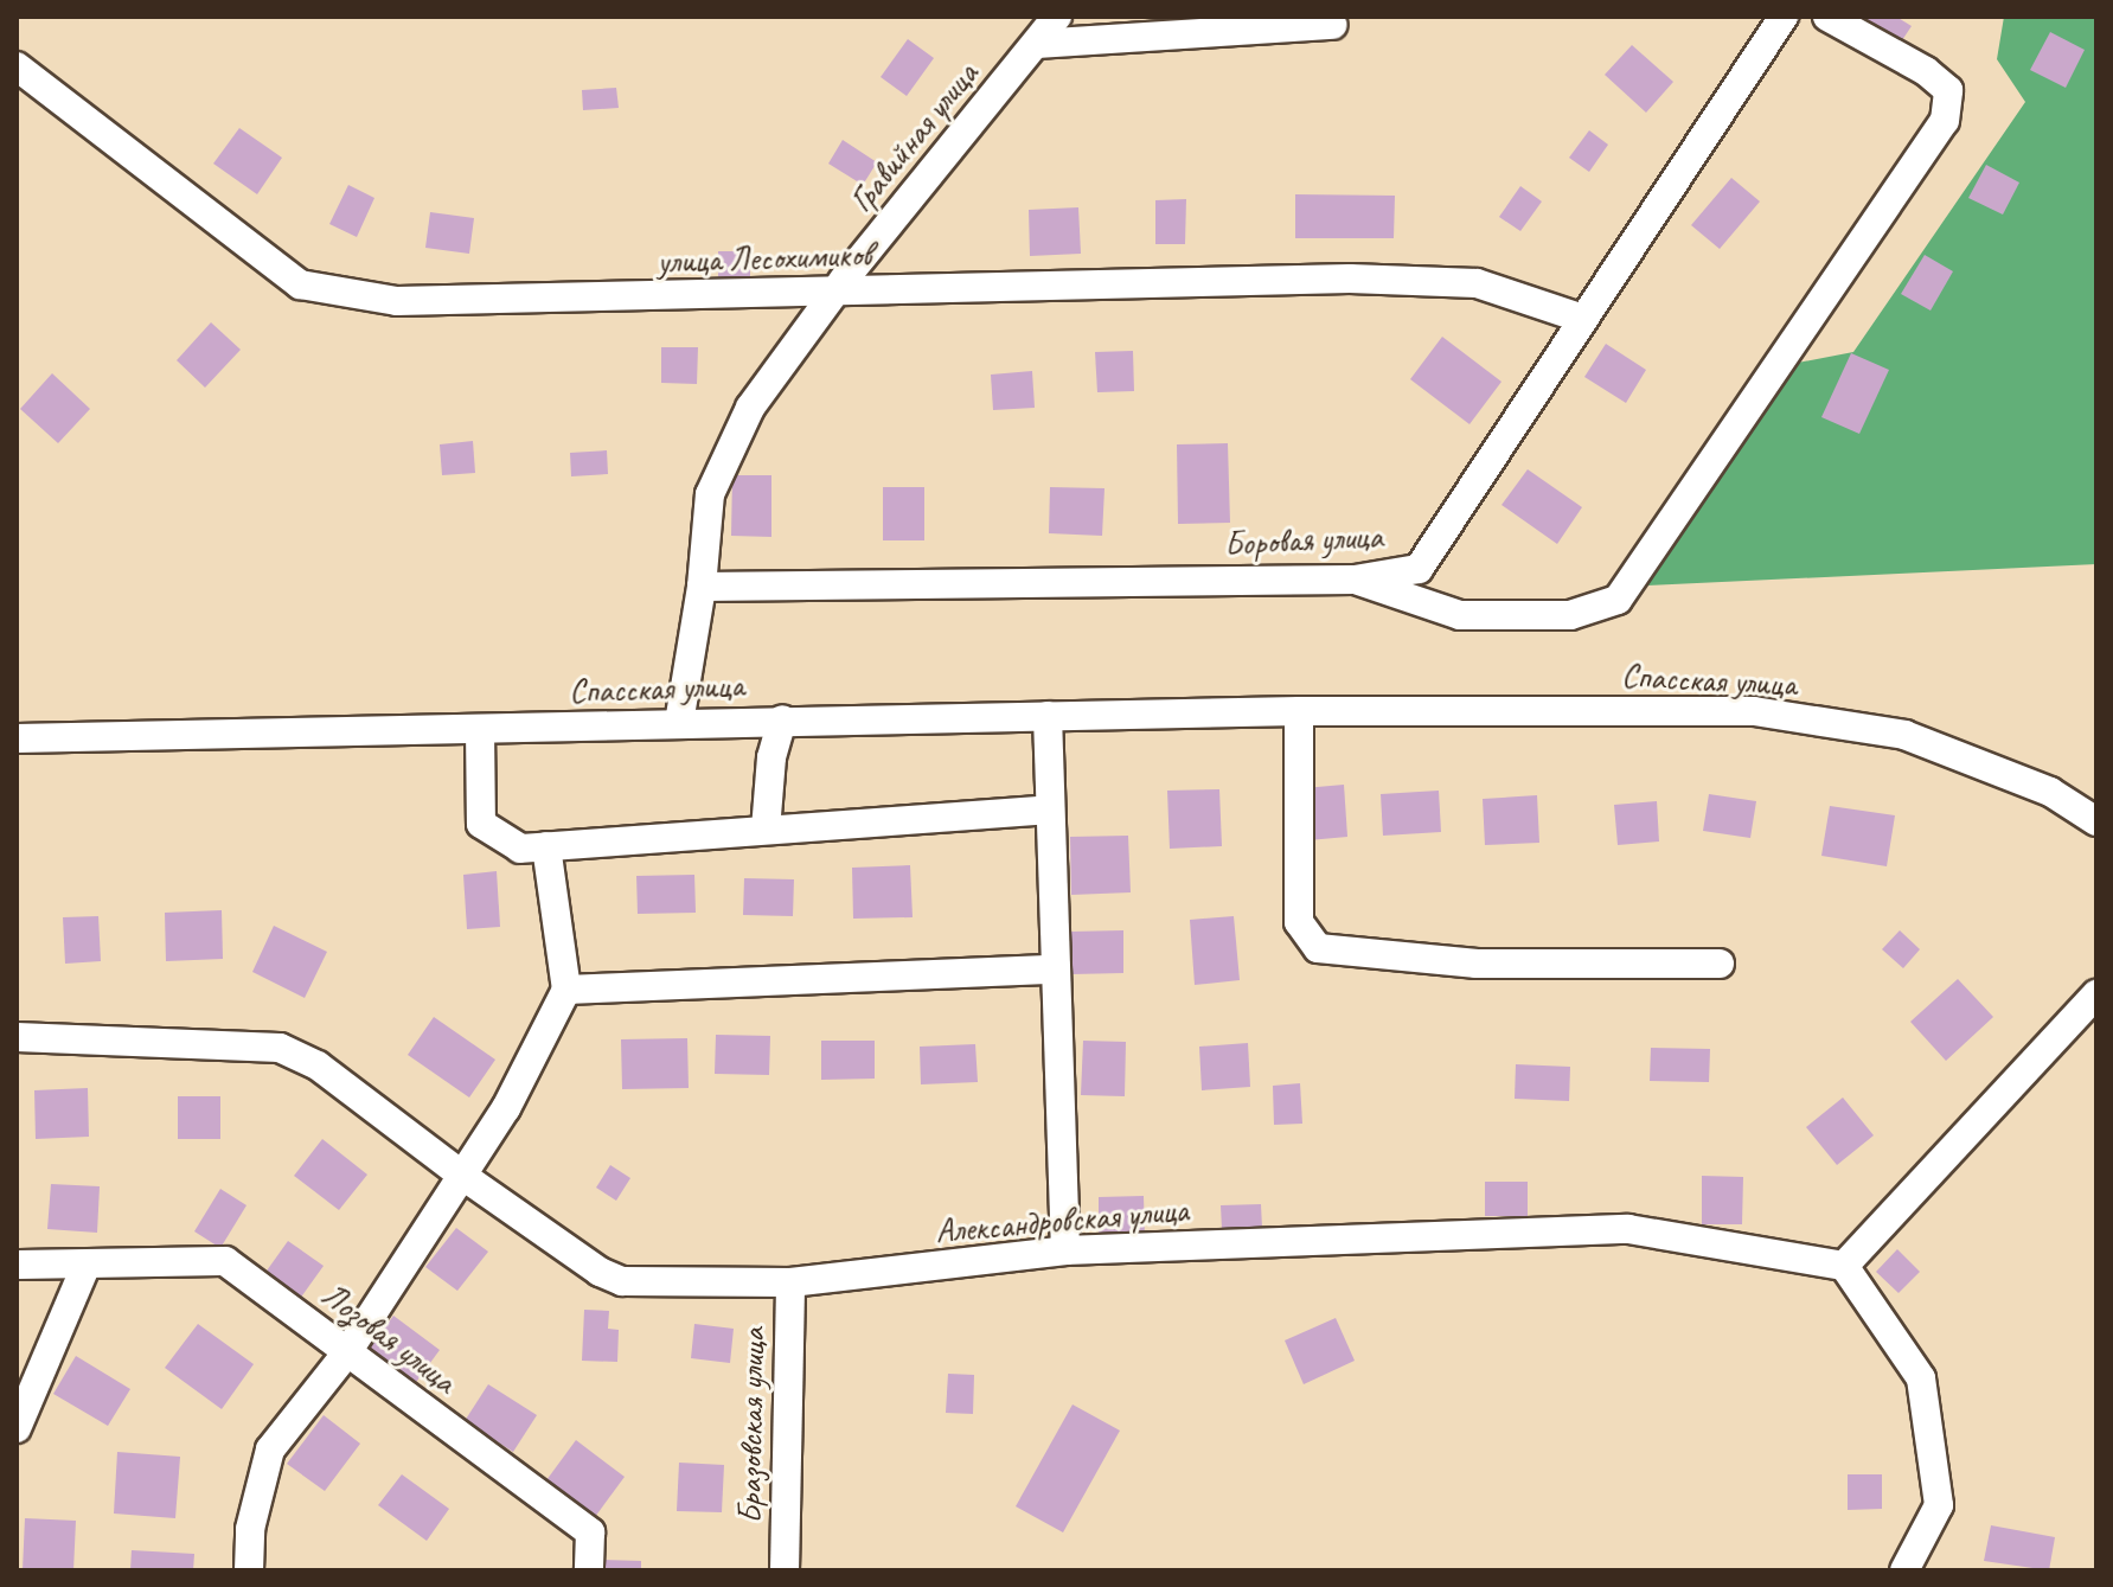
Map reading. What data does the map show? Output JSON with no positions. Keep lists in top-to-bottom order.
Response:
{
  "streets": {
    "street": [
      "Гравийная улица",
      "улица Лесохимиков",
      "Боровая улица",
      "Спасская улица",
      "Александровская улица",
      "Лозовая улица",
      "Бразовская улица"
    ]
  },
  "crossings": [
    ["Гравийная улица", "улица Лесохимиков"],
    ["Гравийная улица", "Боровая улица"],
    ["Гравийная улица", "Спасская улица"],
    ["улица Лесохимиков", "Боровая улица"],
    ["Александровская улица", "Бразовская улица"]
  ]
}
